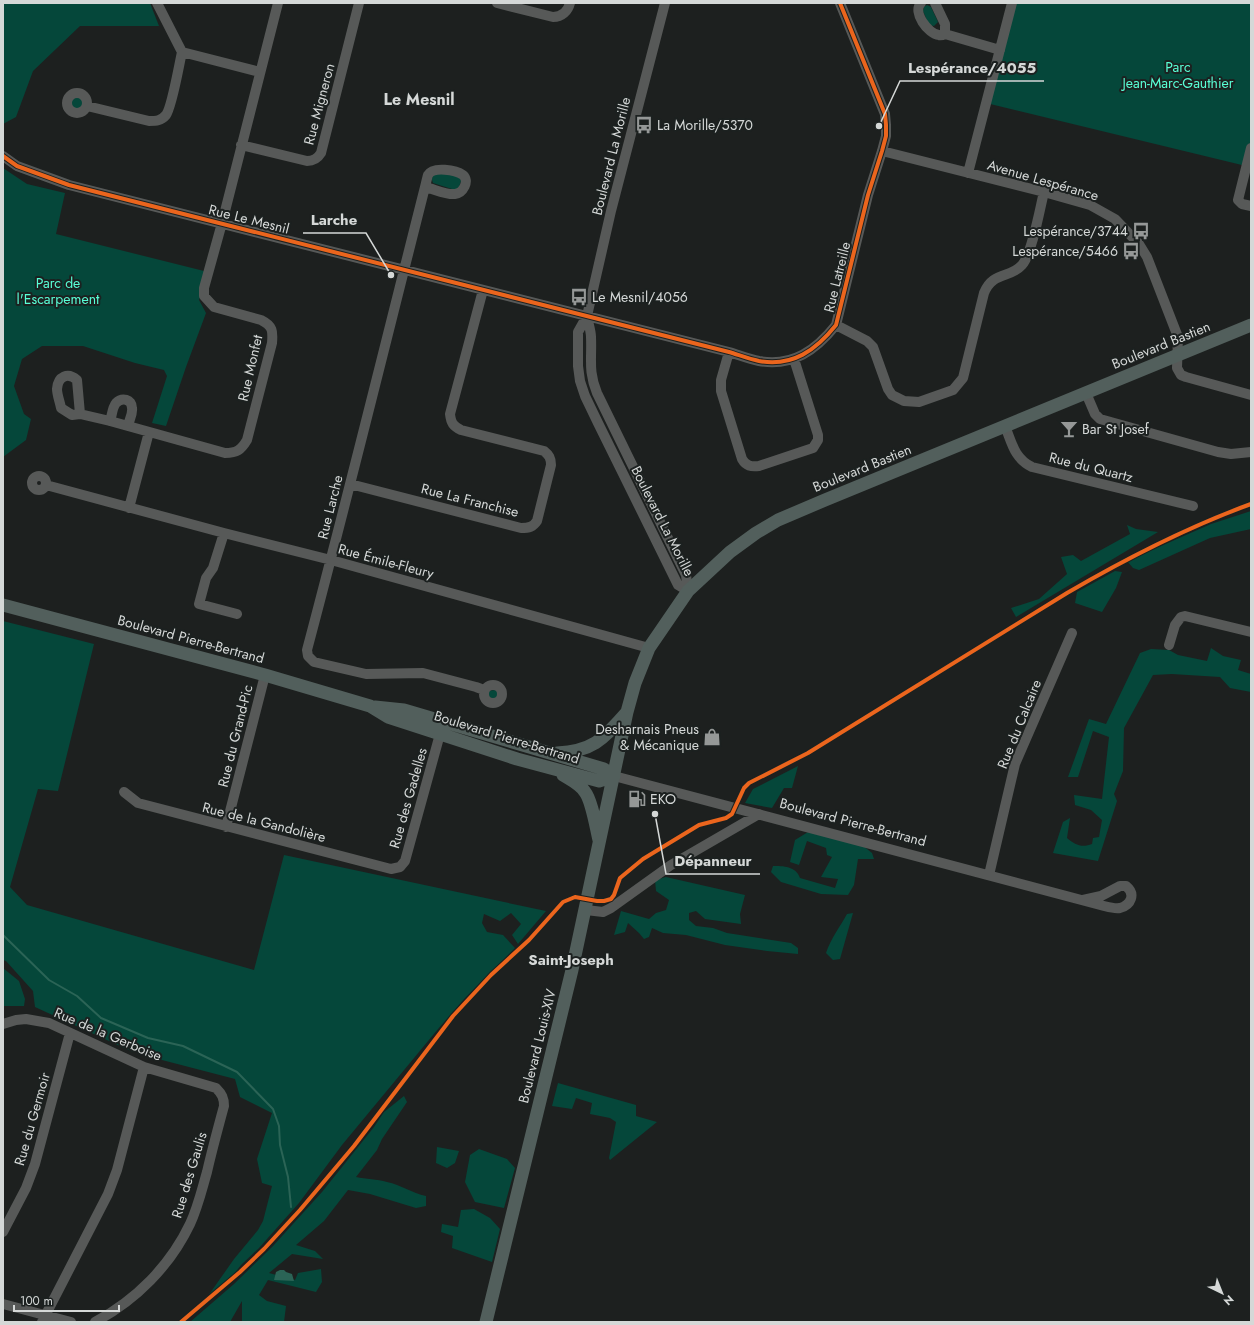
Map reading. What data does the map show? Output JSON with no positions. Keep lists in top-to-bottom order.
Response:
{
  "streets": {
    "main road": ["Boulevard Bastien", "Boulevard Pierre-Bertrand", "Boulevard Louis-XIV"],
    "street": [
      "Rue Migneron",
      "Boulevard La Morille",
      "Avenue Lespérance",
      "Rue Le Mesnil",
      "Rue Latreille",
      "Rue Monfet",
      "Rue du Quartz",
      "Rue La Franchise",
      "Rue Larche",
      "Rue Émile-Fleury",
      "Rue du Calcaire",
      "Rue du Grand-Pic",
      "Rue des Gadelles",
      "Rue de la Gandolière",
      "Rue de la Gerboise",
      "Rue du Germoir",
      "Rue des Gaulis"
    ]
  },
  "crossings": [
    ["Rue Migneron", "Rue Monfet"],
    ["Boulevard La Morille", "Rue Le Mesnil"],
    ["Boulevard La Morille", "Rue Latreille"],
    ["Boulevard La Morille", "Boulevard Bastien"],
    ["Avenue Lespérance", "Rue Latreille"],
    ["Avenue Lespérance", "Boulevard Bastien"],
    ["Rue Le Mesnil", "Rue Latreille"],
    ["Rue Le Mesnil", "Rue Monfet"],
    ["Rue Le Mesnil", "Rue La Franchise"],
    ["Rue Le Mesnil", "Rue Larche"],
    ["Boulevard Bastien", "Rue du Quartz"],
    ["Boulevard Bastien", "Rue Émile-Fleury"],
    ["Boulevard Bastien", "Boulevard Pierre-Bertrand"],
    ["Boulevard Bastien", "Boulevard Louis-XIV"],
    ["Rue La Franchise", "Rue Larche"],
    ["Rue Larche", "Rue Émile-Fleury"],
    ["Boulevard Pierre-Bertrand", "Rue du Calcaire"],
    ["Boulevard Pierre-Bertrand", "Rue du Grand-Pic"],
    ["Boulevard Pierre-Bertrand", "Rue des Gadelles"],
    ["Boulevard Pierre-Bertrand", "Boulevard Louis-XIV"],
    ["Rue du Grand-Pic", "Rue de la Gandolière"],
    ["Rue des Gadelles", "Rue de la Gandolière"],
    ["Rue de la Gerboise", "Rue du Germoir"],
    ["Rue de la Gerboise", "Rue des Gaulis"]
  ],
  "districts": ["Le Mesnil", "Saint-Joseph"],
  "parks": ["Parc Jean-Marc-Gauthier", "Parc de l'Escarpement"],
  "places": {
    "bus stop": [
      "La Morille/5370",
      "Lespérance/3744",
      "Lespérance/5466",
      "Le Mesnil/4056"
    ],
    "other": ["Lespérance/4055", "Larche", "Dépanneur"],
    "bar": ["Bar St Josef"],
    "shop": ["Desharnais Pneus & Mécanique"],
    "fuel station": ["EKO"]
  },
  "scale_bar": "100 m",
  "north": "bottom right"
}
